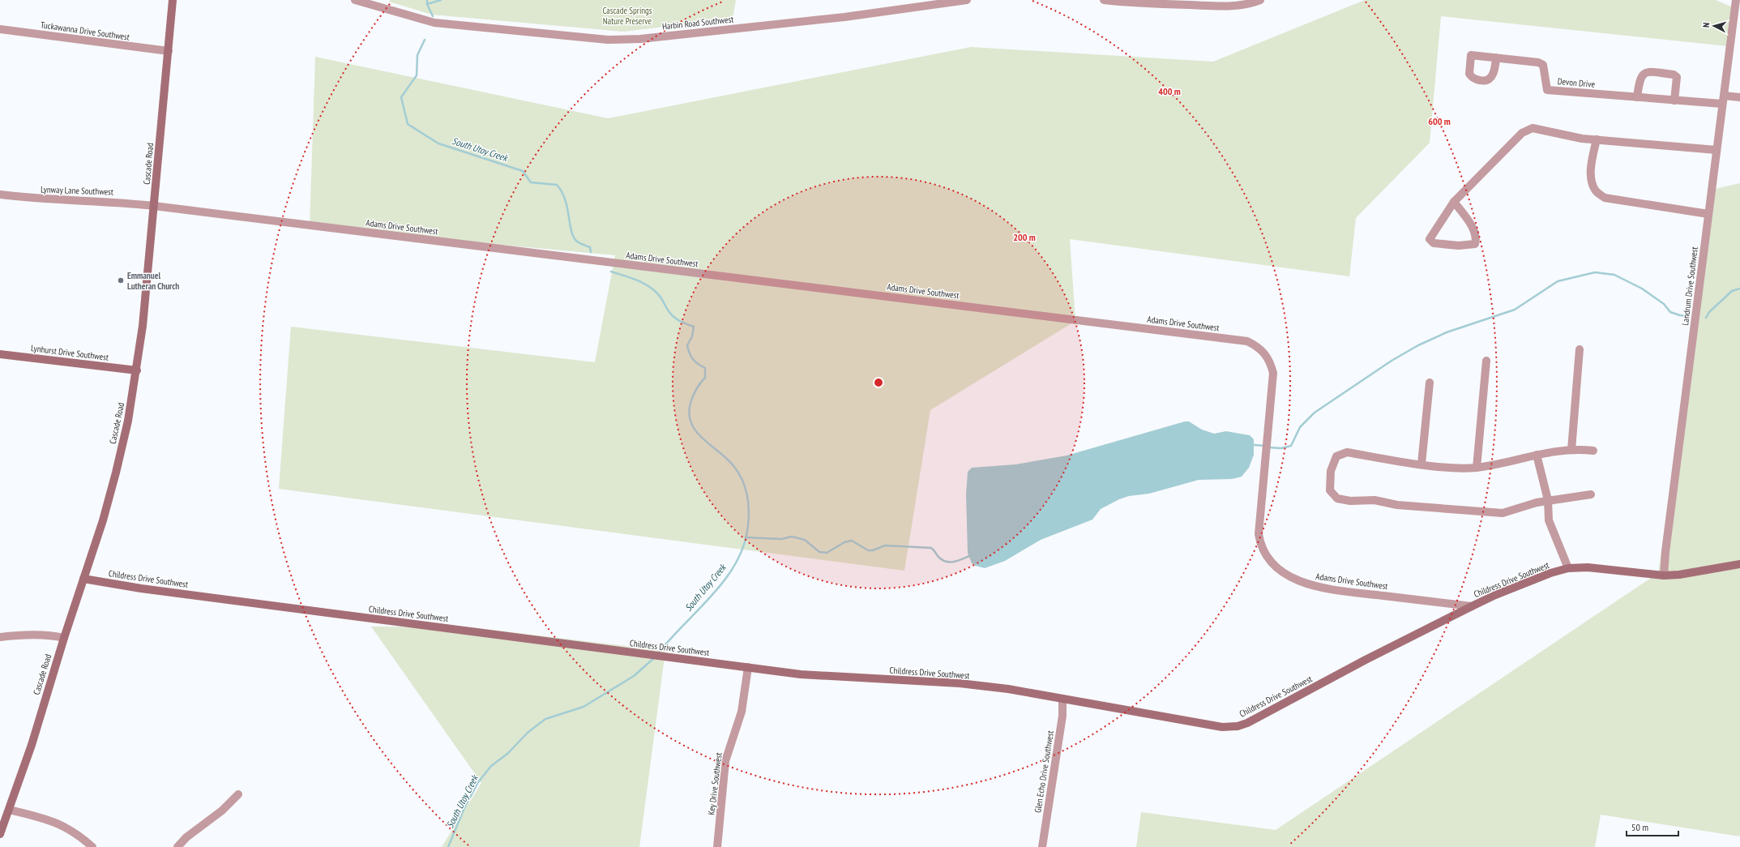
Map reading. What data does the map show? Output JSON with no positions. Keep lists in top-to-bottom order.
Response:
{
  "streets": {
    "street": [
      "Harbin Road Southwest",
      "Tuckawanna Drive Southwest",
      "Devon Drive",
      "Cascade Road",
      "Lynway Lane Southwest",
      "Adams Drive Southwest",
      "Landrum Drive Southwest",
      "Lynhurst Drive Southwest",
      "Childress Drive Southwest",
      "Glen Echo Drive Southwest",
      "Key Drive Southwest"
    ]
  },
  "crossings": [
    ["Tuckawanna Drive Southwest", "Cascade Road"],
    ["Devon Drive", "Landrum Drive Southwest"],
    ["Cascade Road", "Lynway Lane Southwest"],
    ["Cascade Road", "Adams Drive Southwest"],
    ["Cascade Road", "Lynhurst Drive Southwest"],
    ["Cascade Road", "Childress Drive Southwest"],
    ["Lynway Lane Southwest", "Adams Drive Southwest"],
    ["Adams Drive Southwest", "Childress Drive Southwest"],
    ["Landrum Drive Southwest", "Childress Drive Southwest"],
    ["Childress Drive Southwest", "Glen Echo Drive Southwest"],
    ["Childress Drive Southwest", "Key Drive Southwest"]
  ],
  "water": ["South Utoy Creek"],
  "parks": ["Cascade Springs Nature Preserve"],
  "places": ["Emmanuel Lutheran Church"],
  "scale_bar": "50 m",
  "north": "left",
  "rings": ["400 m", "600 m", "200 m"]
}
